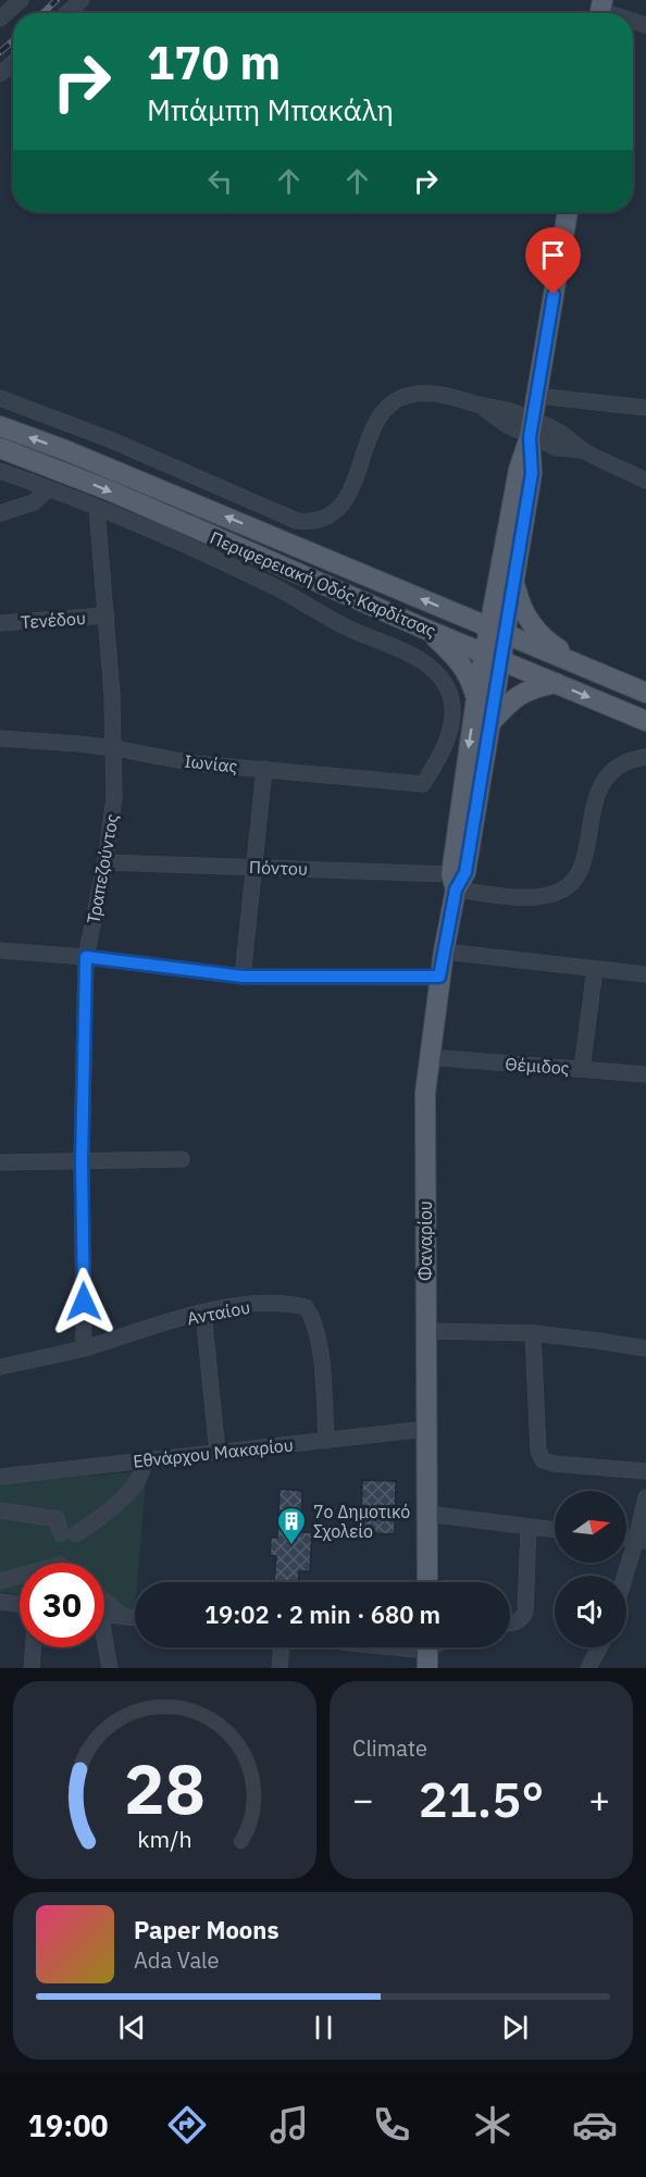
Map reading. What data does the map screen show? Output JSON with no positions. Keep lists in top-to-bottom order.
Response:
{
  "streets": {
    "main road": ["Περιφερειακή Οδός Καρδίτσας", "Φαναρίου"],
    "street": [
      "Τενέδου",
      "Ιωνίας",
      "Πόντου",
      "Τραπεζούντος",
      "Θέμιδος",
      "Ανταίου",
      "Εθνάρχου Μακαρίου"
    ]
  },
  "crossings": [
    ["Περιφερειακή Οδός Καρδίτσας", "Φαναρίου"],
    ["Τενέδου", "Τραπεζούντος"],
    ["Ιωνίας", "Τραπεζούντος"],
    ["Πόντου", "Τραπεζούντος"],
    ["Πόντου", "Φαναρίου"],
    ["Τραπεζούντος", "Ανταίου"],
    ["Θέμιδος", "Φαναρίου"],
    ["Φαναρίου", "Εθνάρχου Μακαρίου"],
    ["Ανταίου", "Εθνάρχου Μακαρίου"]
  ],
  "places": {
    "building": ["7ο Δημοτικό Σχολείο"]
  },
  "north": "right",
  "page": {
    "turn": ["170 m", "Μπάμπη Μπακάλη"],
    "limit": "30",
    "trip": "19:02 · 2 min · 680 m",
    "tile": "Climate",
    "heat": ["−", "21.5°", "+"],
    "song": ["Paper Moons", "Ada Vale"],
    "tabs": "19:00",
    "gauge": ["28", "km/h"]
  }
}
